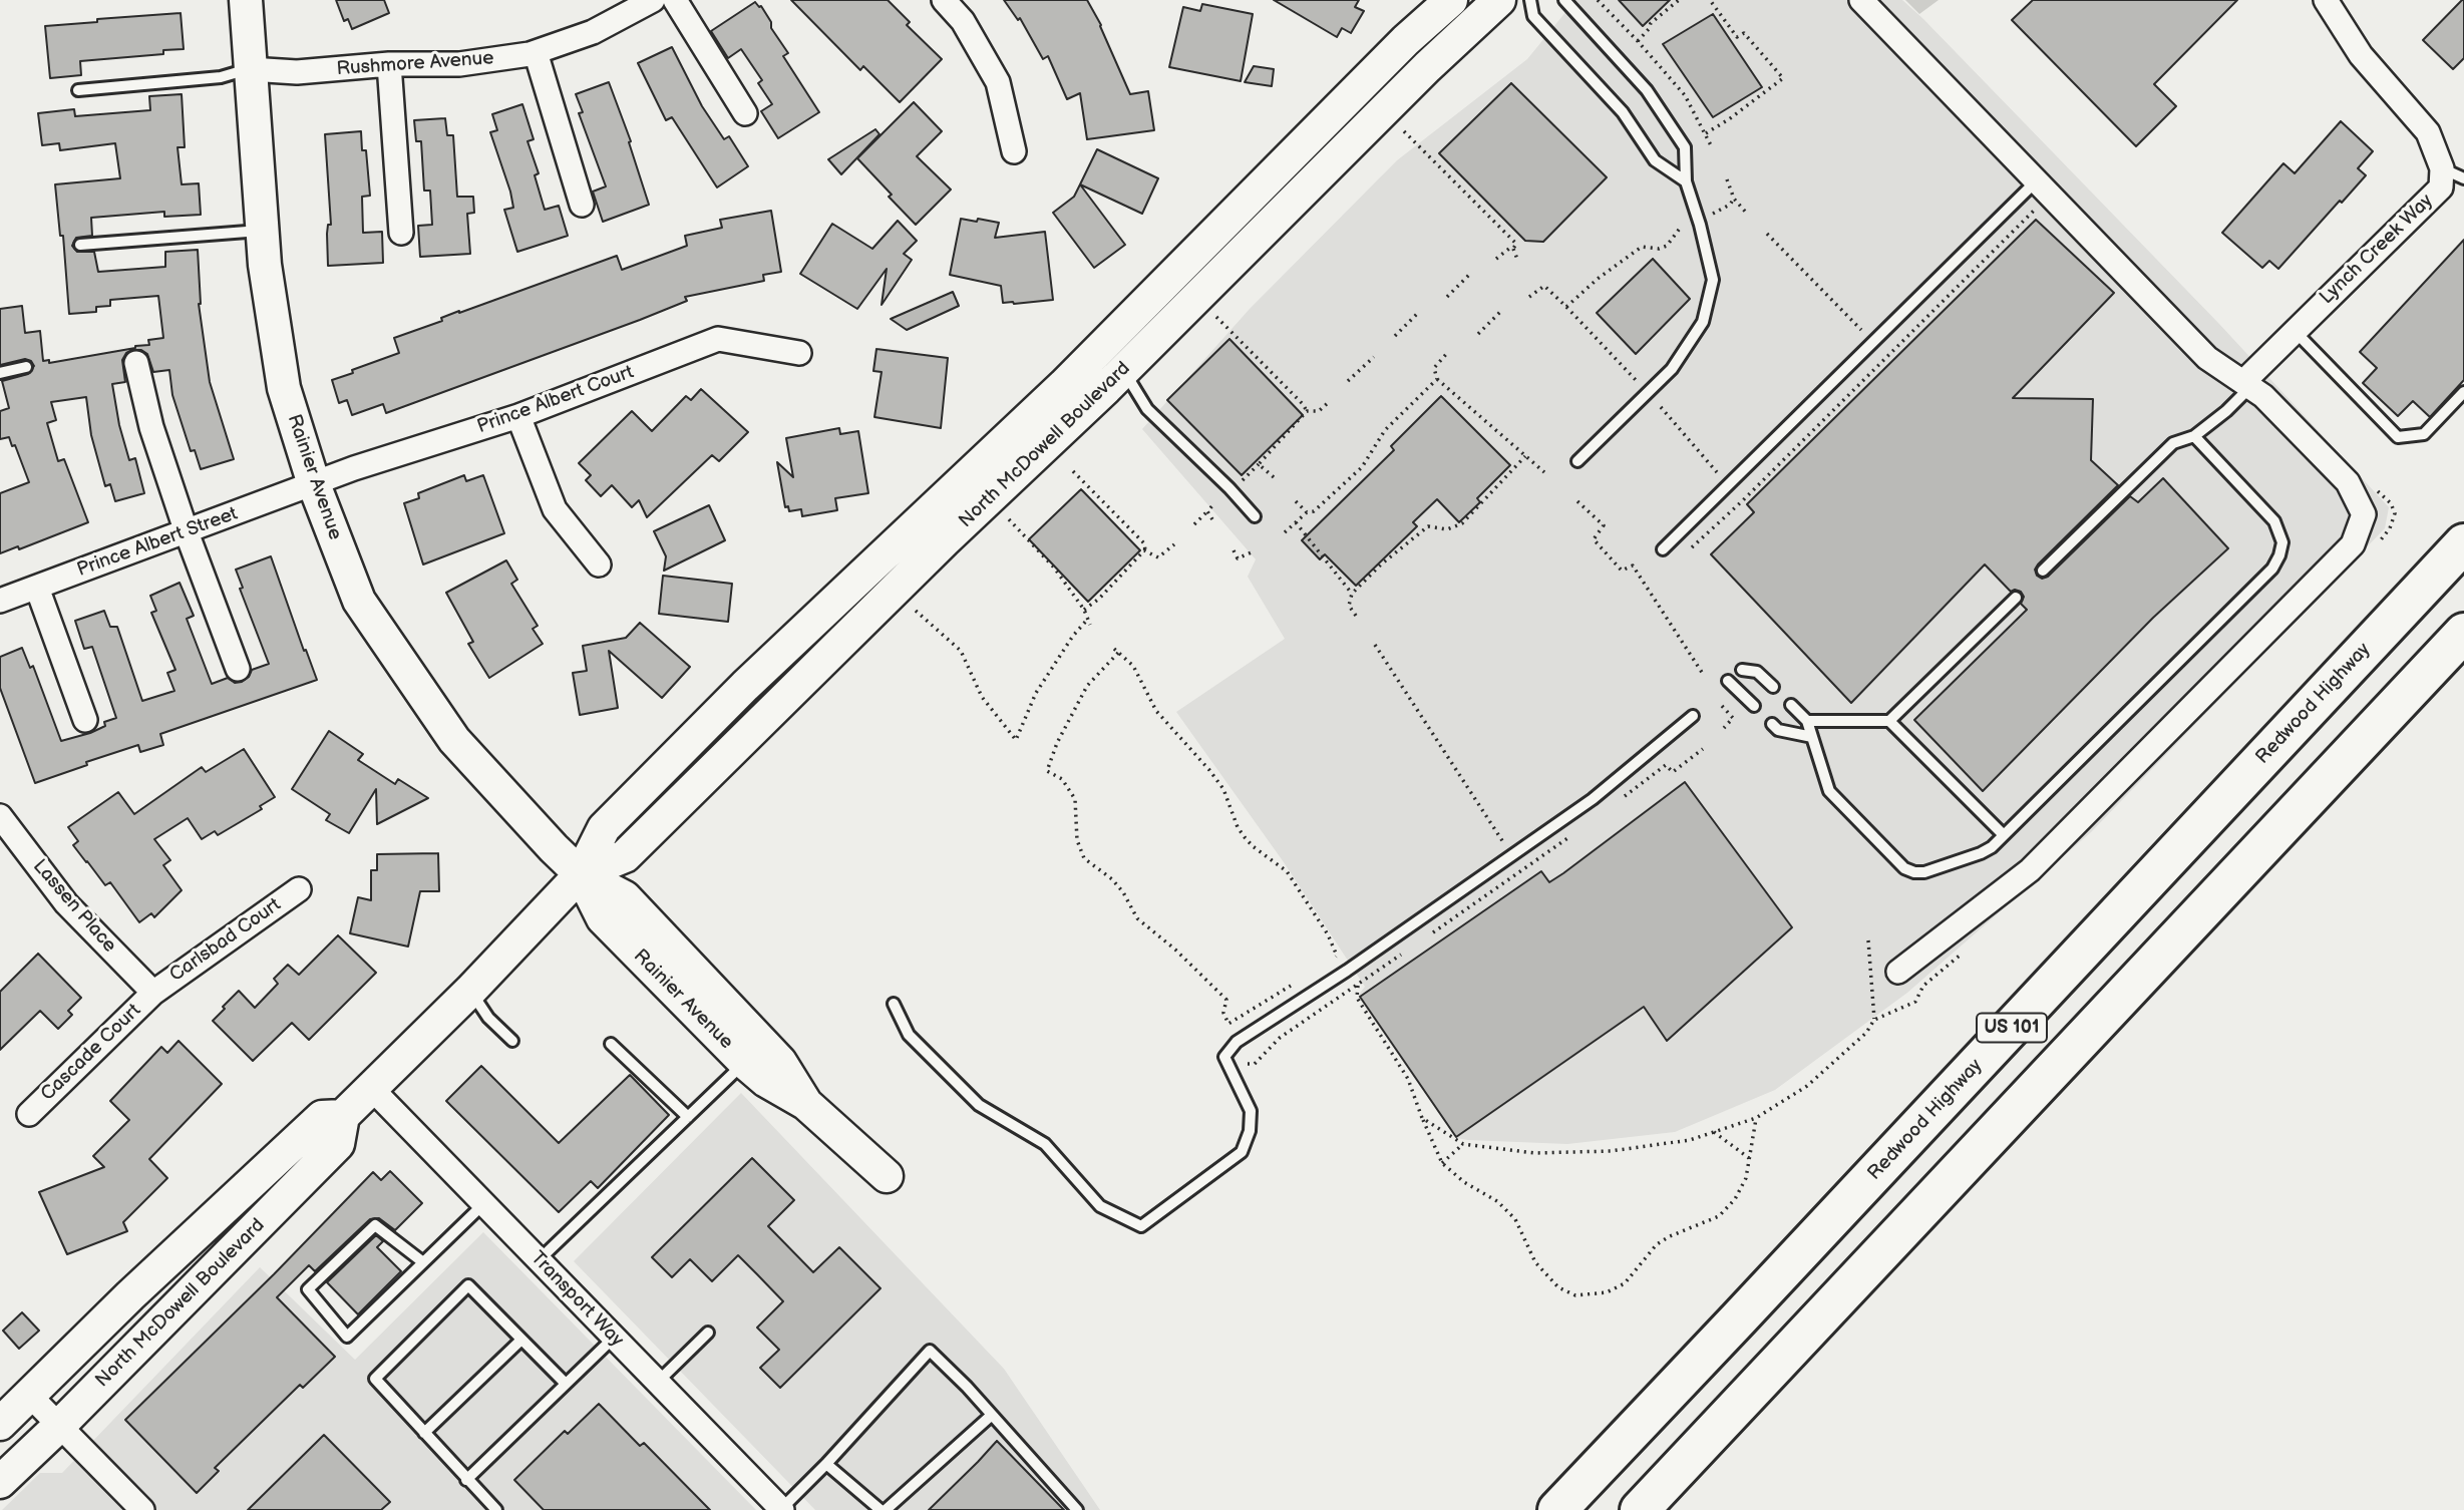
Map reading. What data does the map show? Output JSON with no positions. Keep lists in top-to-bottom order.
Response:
{
  "streets": {
    "highway": ["Redwood Highway", "US 101"],
    "main road": ["North McDowell Boulevard", "Rainier Avenue"],
    "street": [
      "Rushmore Avenue",
      "Lynch Creek Way",
      "Prince Albert Court",
      "Prince Albert Street",
      "Lassen Place",
      "Carlsbad Court",
      "Cascade Court",
      "Transport Way"
    ]
  },
  "crossings": [
    ["Rushmore Avenue", "Rainier Avenue"],
    ["Prince Albert Court", "Rainier Avenue"],
    ["Prince Albert Court", "Prince Albert Street"],
    ["North McDowell Boulevard", "Rainier Avenue"],
    ["North McDowell Boulevard", "Transport Way"],
    ["Rainier Avenue", "Prince Albert Street"],
    ["Lassen Place", "Carlsbad Court"],
    ["Lassen Place", "Cascade Court"],
    ["Carlsbad Court", "Cascade Court"]
  ]
}
